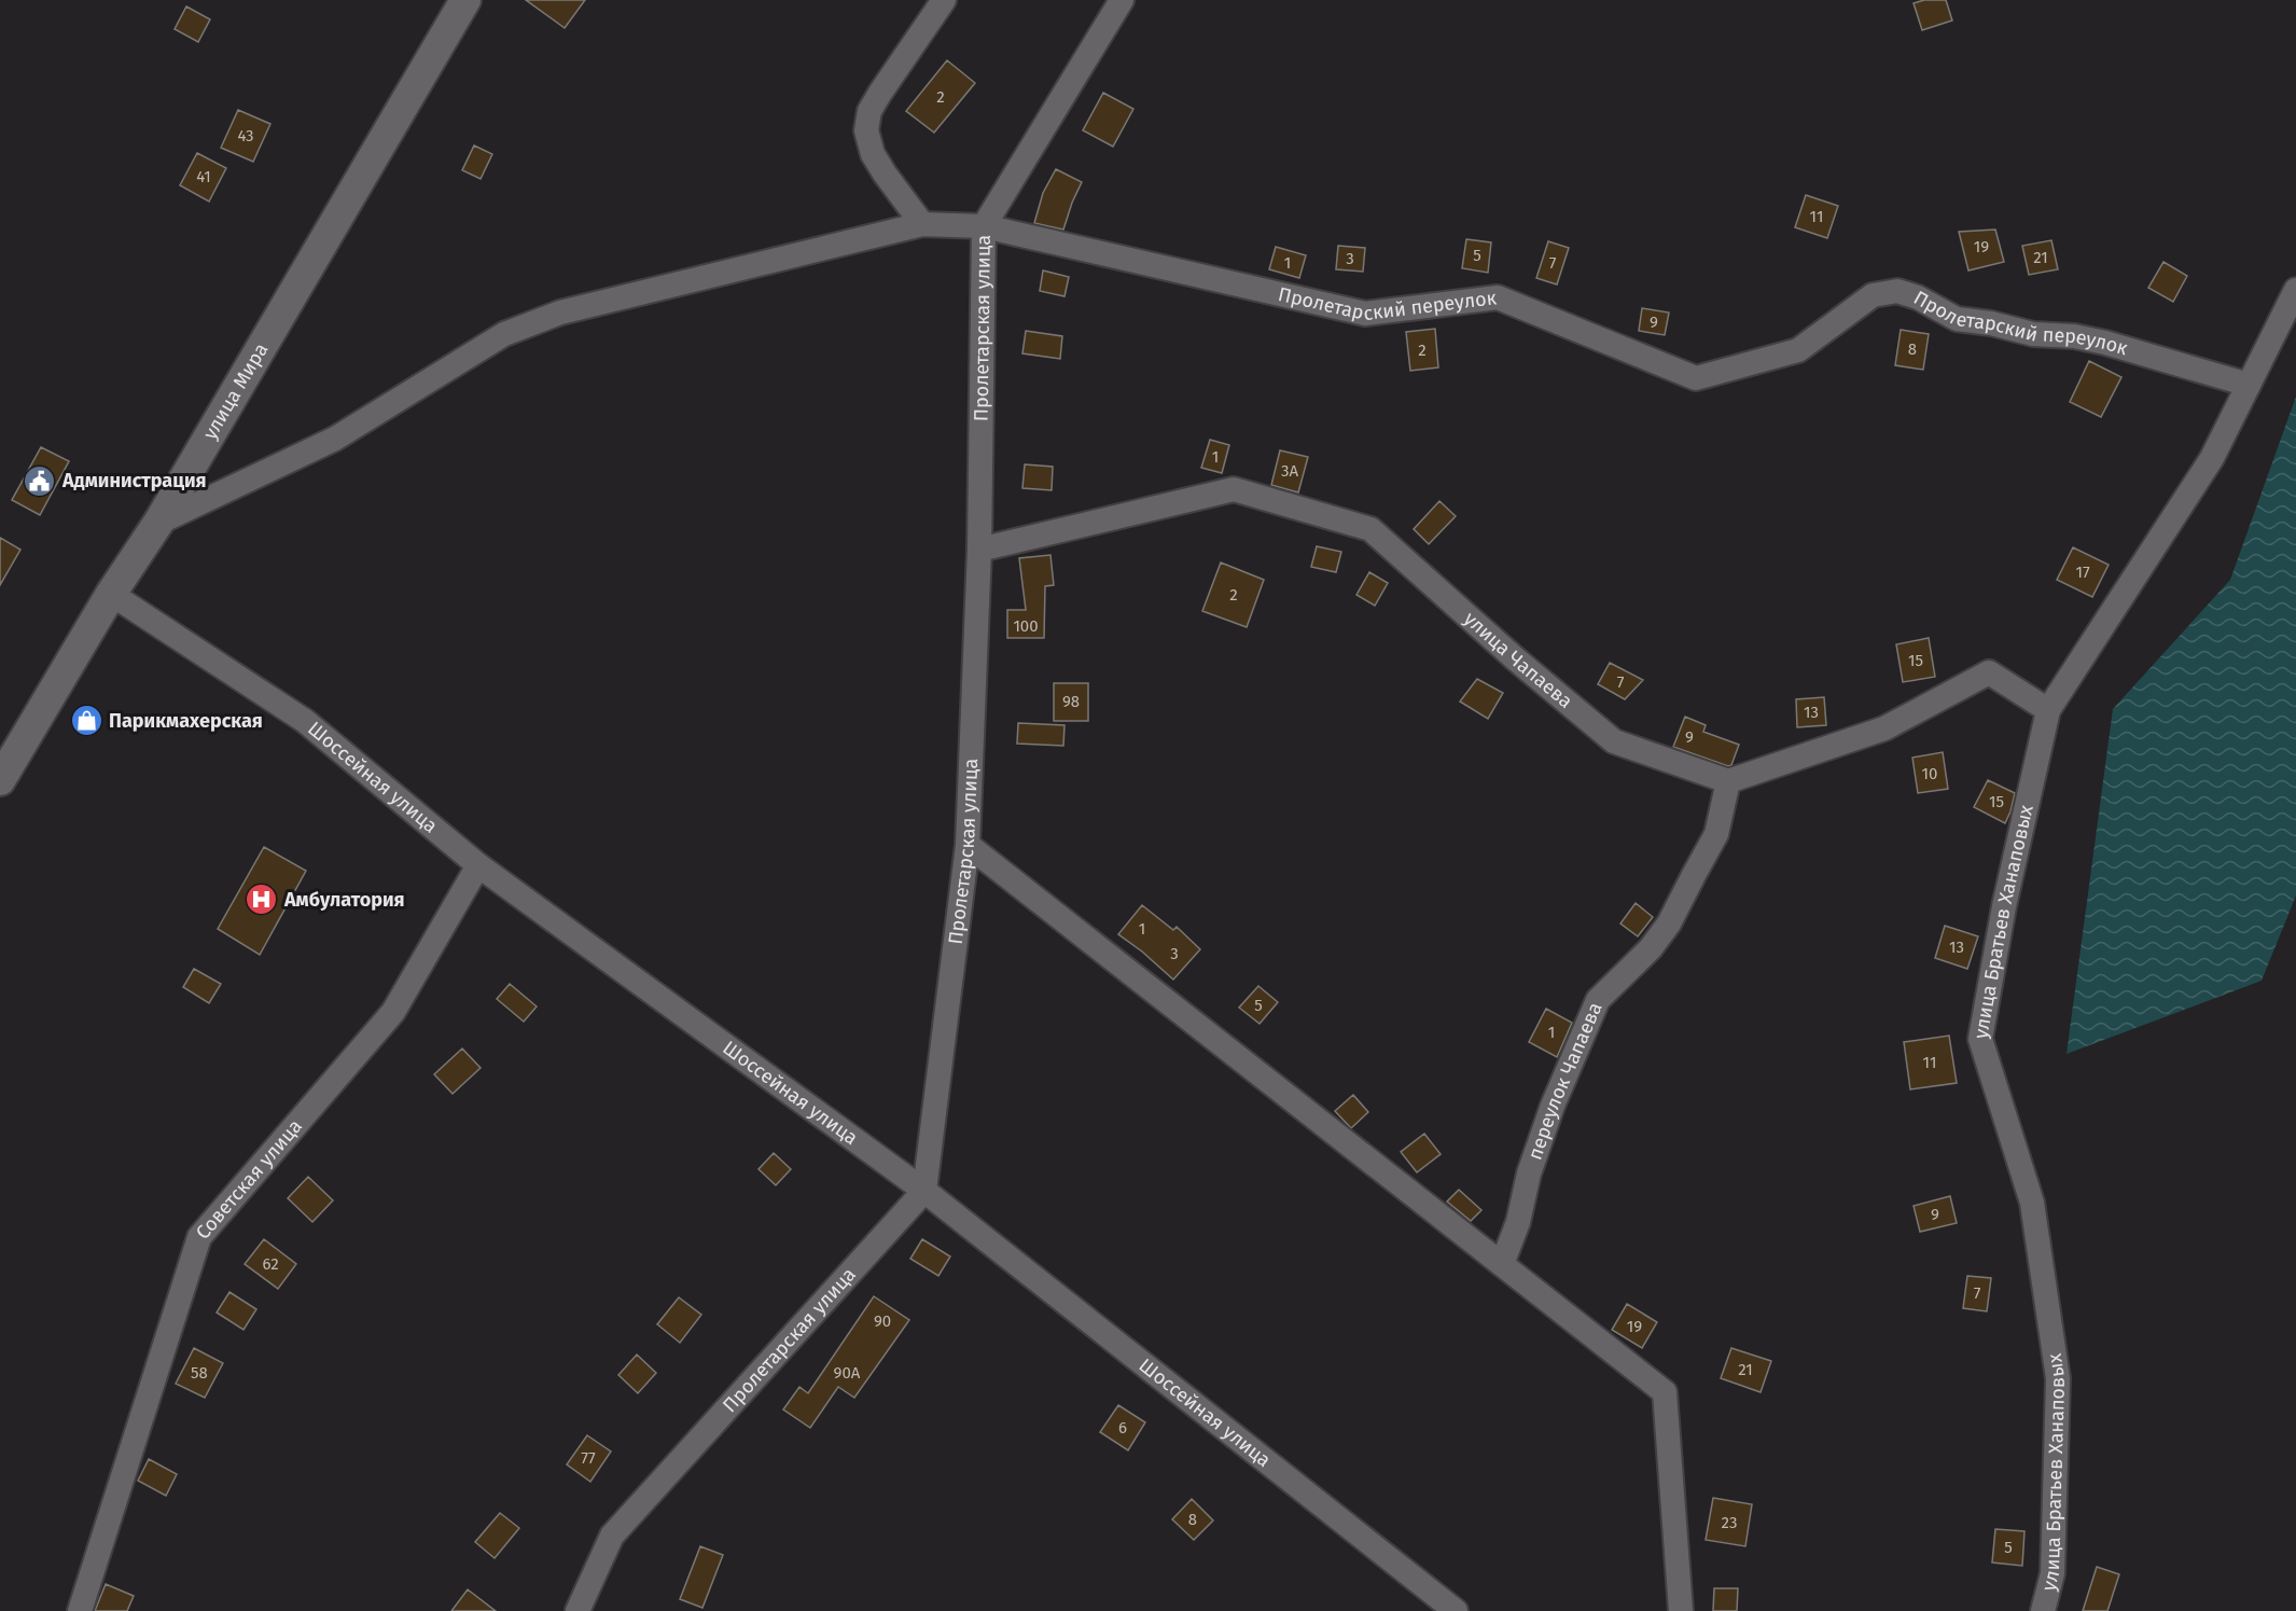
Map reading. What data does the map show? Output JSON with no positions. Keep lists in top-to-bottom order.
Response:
{
  "streets": {
    "street": [
      "Пролетарский переулок",
      "Пролетарская улица",
      "улица Мира",
      "улица Чапаева",
      "Шоссейная улица",
      "улица Братьев Ханаповых",
      "переулок Чапаева",
      "Советская улица"
    ]
  },
  "crossings": [
    ["Пролетарский переулок", "Пролетарская улица"],
    ["Пролетарский переулок", "улица Мира"],
    ["Пролетарский переулок", "улица Братьев Ханаповых"],
    ["Пролетарская улица", "улица Чапаева"],
    ["Пролетарская улица", "Шоссейная улица"],
    ["улица Мира", "Шоссейная улица"],
    ["улица Чапаева", "переулок Чапаева"],
    ["Шоссейная улица", "Советская улица"]
  ],
  "places": {
    "public building": ["Администрация"],
    "shop": ["Парикмахерская"],
    "hospital": ["Амбулатория"]
  },
  "house_numbers": [
    "2",
    "43",
    "41",
    "11",
    "19",
    "5",
    "21",
    "3",
    "1",
    "7",
    "9",
    "8",
    "2",
    "1",
    "3А",
    "17",
    "2",
    "100",
    "15",
    "7",
    "98",
    "13",
    "9",
    "10",
    "15",
    "1",
    "13",
    "3",
    "5",
    "1",
    "11",
    "9",
    "62",
    "7",
    "90",
    "19",
    "21",
    "58",
    "90А",
    "6",
    "77",
    "8",
    "23",
    "5"
  ]
}
